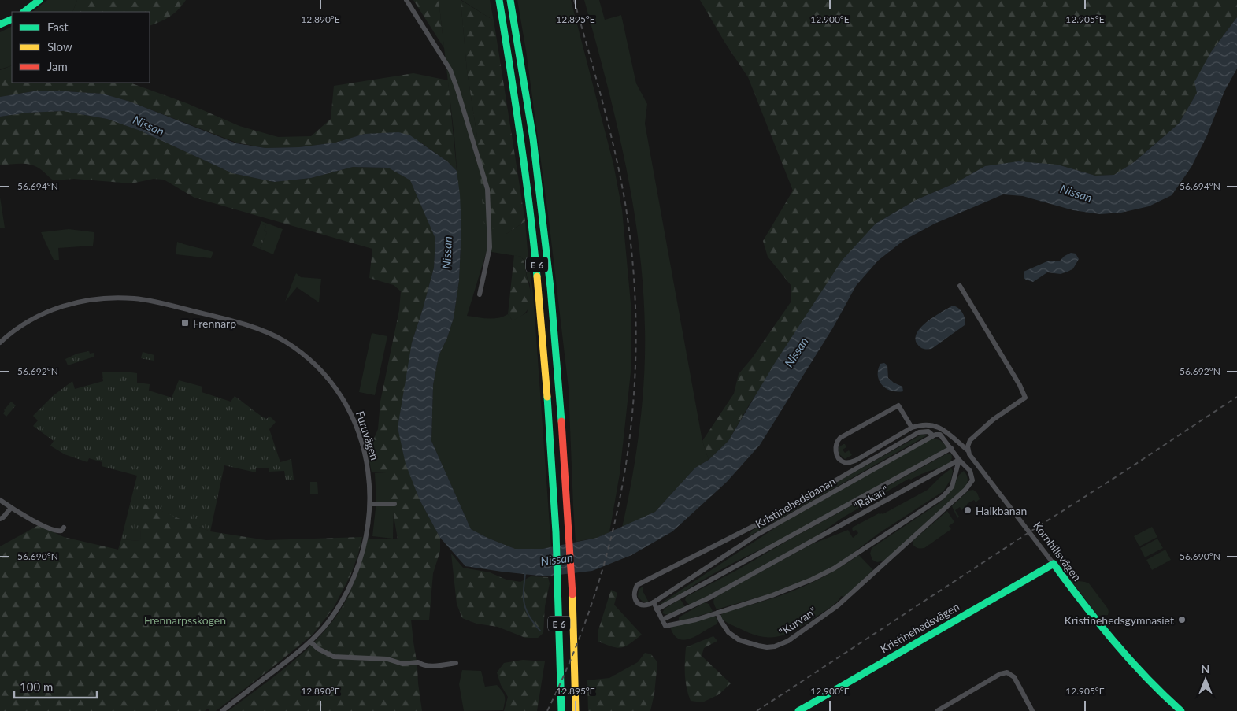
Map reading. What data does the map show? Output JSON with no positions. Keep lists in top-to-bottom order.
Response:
{
  "streets": {
    "main road": ["E 6", "Kornhillsvägen", "Kristinehedsvägen"],
    "street": [
      "Furuvägen",
      "\"Rakan\"",
      "Kristinehedsbanan",
      "\"Kurvan\""
    ]
  },
  "crossings": [
    ["\"Rakan\"", "\"Kurvan\""],
    ["Kristinehedsbanan", "Kornhillsvägen"],
    ["Kornhillsvägen", "Kristinehedsvägen"]
  ],
  "water": ["Nissan"],
  "parks": ["Frennarpsskogen"],
  "places": {
    "transit": ["Frennarp"],
    "other": ["Halkbanan", "Kristinehedsgymnasiet"]
  },
  "legend": ["Fast", "Slow", "Jam"],
  "scale_bar": "100 m",
  "north": "top",
  "coordinates": [
    "12.890°E",
    "12.895°E",
    "12.900°E",
    "12.905°E",
    "56.694°N",
    "56.692°N",
    "56.690°N"
  ]
}
